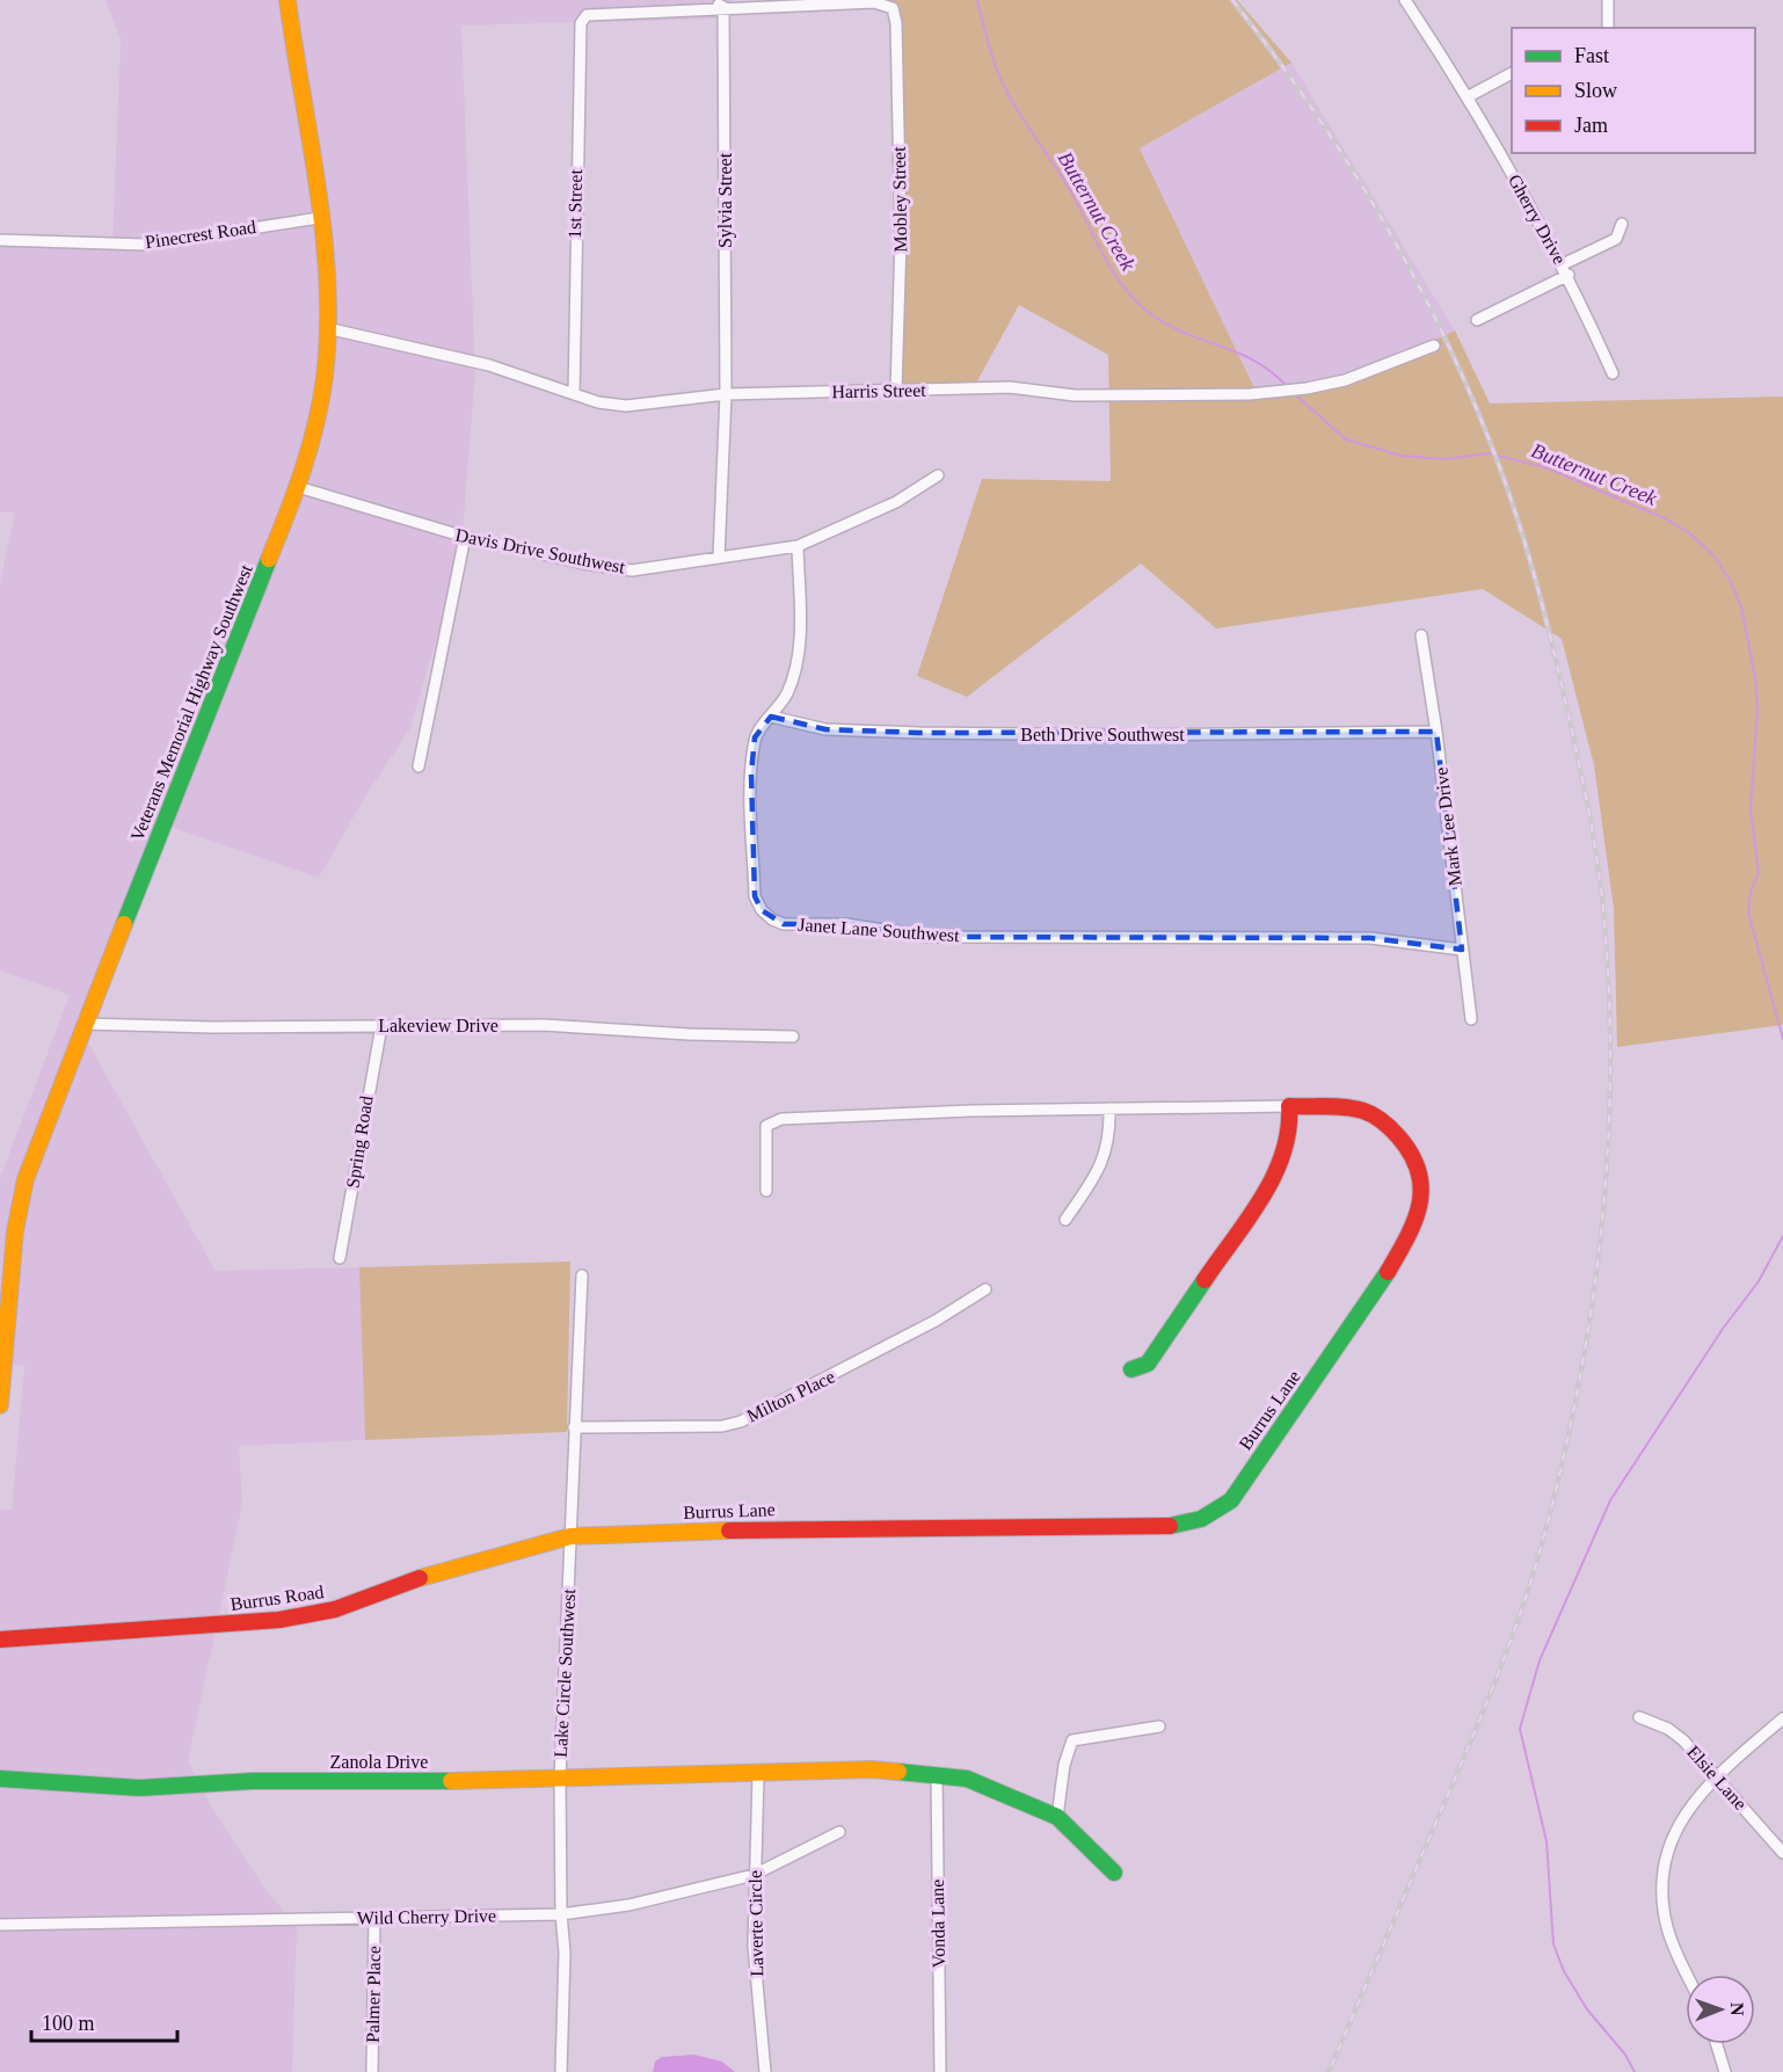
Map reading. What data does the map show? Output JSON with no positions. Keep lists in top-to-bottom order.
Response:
{
  "streets": {
    "street": [
      "Mobley Street",
      "Sylvia Street",
      "1st Street",
      "Gherry Drive",
      "Pinecrest Road",
      "Harris Street",
      "Davis Drive Southwest",
      "Veterans Memorial Highway Southwest",
      "Beth Drive Southwest",
      "Mark Lee Drive",
      "Janet Lane Southwest",
      "Lakeview Drive",
      "Spring Road",
      "Milton Place",
      "Burrus Lane",
      "Burrus Road",
      "Lake Circle Southwest",
      "Zanola Drive",
      "Elsie Lane",
      "Wild Cherry Drive",
      "Laverte Circle",
      "Vonda Lane",
      "Palmer Place"
    ]
  },
  "crossings": [
    ["Mobley Street", "Sylvia Street"],
    ["Mobley Street", "1st Street"],
    ["Mobley Street", "Harris Street"],
    ["Sylvia Street", "1st Street"],
    ["Sylvia Street", "Harris Street"],
    ["Sylvia Street", "Davis Drive Southwest"],
    ["1st Street", "Harris Street"],
    ["Pinecrest Road", "Veterans Memorial Highway Southwest"],
    ["Harris Street", "Veterans Memorial Highway Southwest"],
    ["Davis Drive Southwest", "Veterans Memorial Highway Southwest"],
    ["Davis Drive Southwest", "Janet Lane Southwest"],
    ["Veterans Memorial Highway Southwest", "Lakeview Drive"],
    ["Beth Drive Southwest", "Mark Lee Drive"],
    ["Beth Drive Southwest", "Janet Lane Southwest"],
    ["Mark Lee Drive", "Janet Lane Southwest"],
    ["Lakeview Drive", "Spring Road"],
    ["Milton Place", "Lake Circle Southwest"],
    ["Burrus Lane", "Burrus Road"],
    ["Burrus Lane", "Lake Circle Southwest"],
    ["Lake Circle Southwest", "Zanola Drive"],
    ["Lake Circle Southwest", "Wild Cherry Drive"],
    ["Zanola Drive", "Laverte Circle"],
    ["Zanola Drive", "Vonda Lane"],
    ["Wild Cherry Drive", "Laverte Circle"],
    ["Wild Cherry Drive", "Palmer Place"]
  ],
  "water": ["Butternut Creek"],
  "legend": ["Fast", "Slow", "Jam"],
  "scale_bar": "100 m",
  "north": "right"
}
